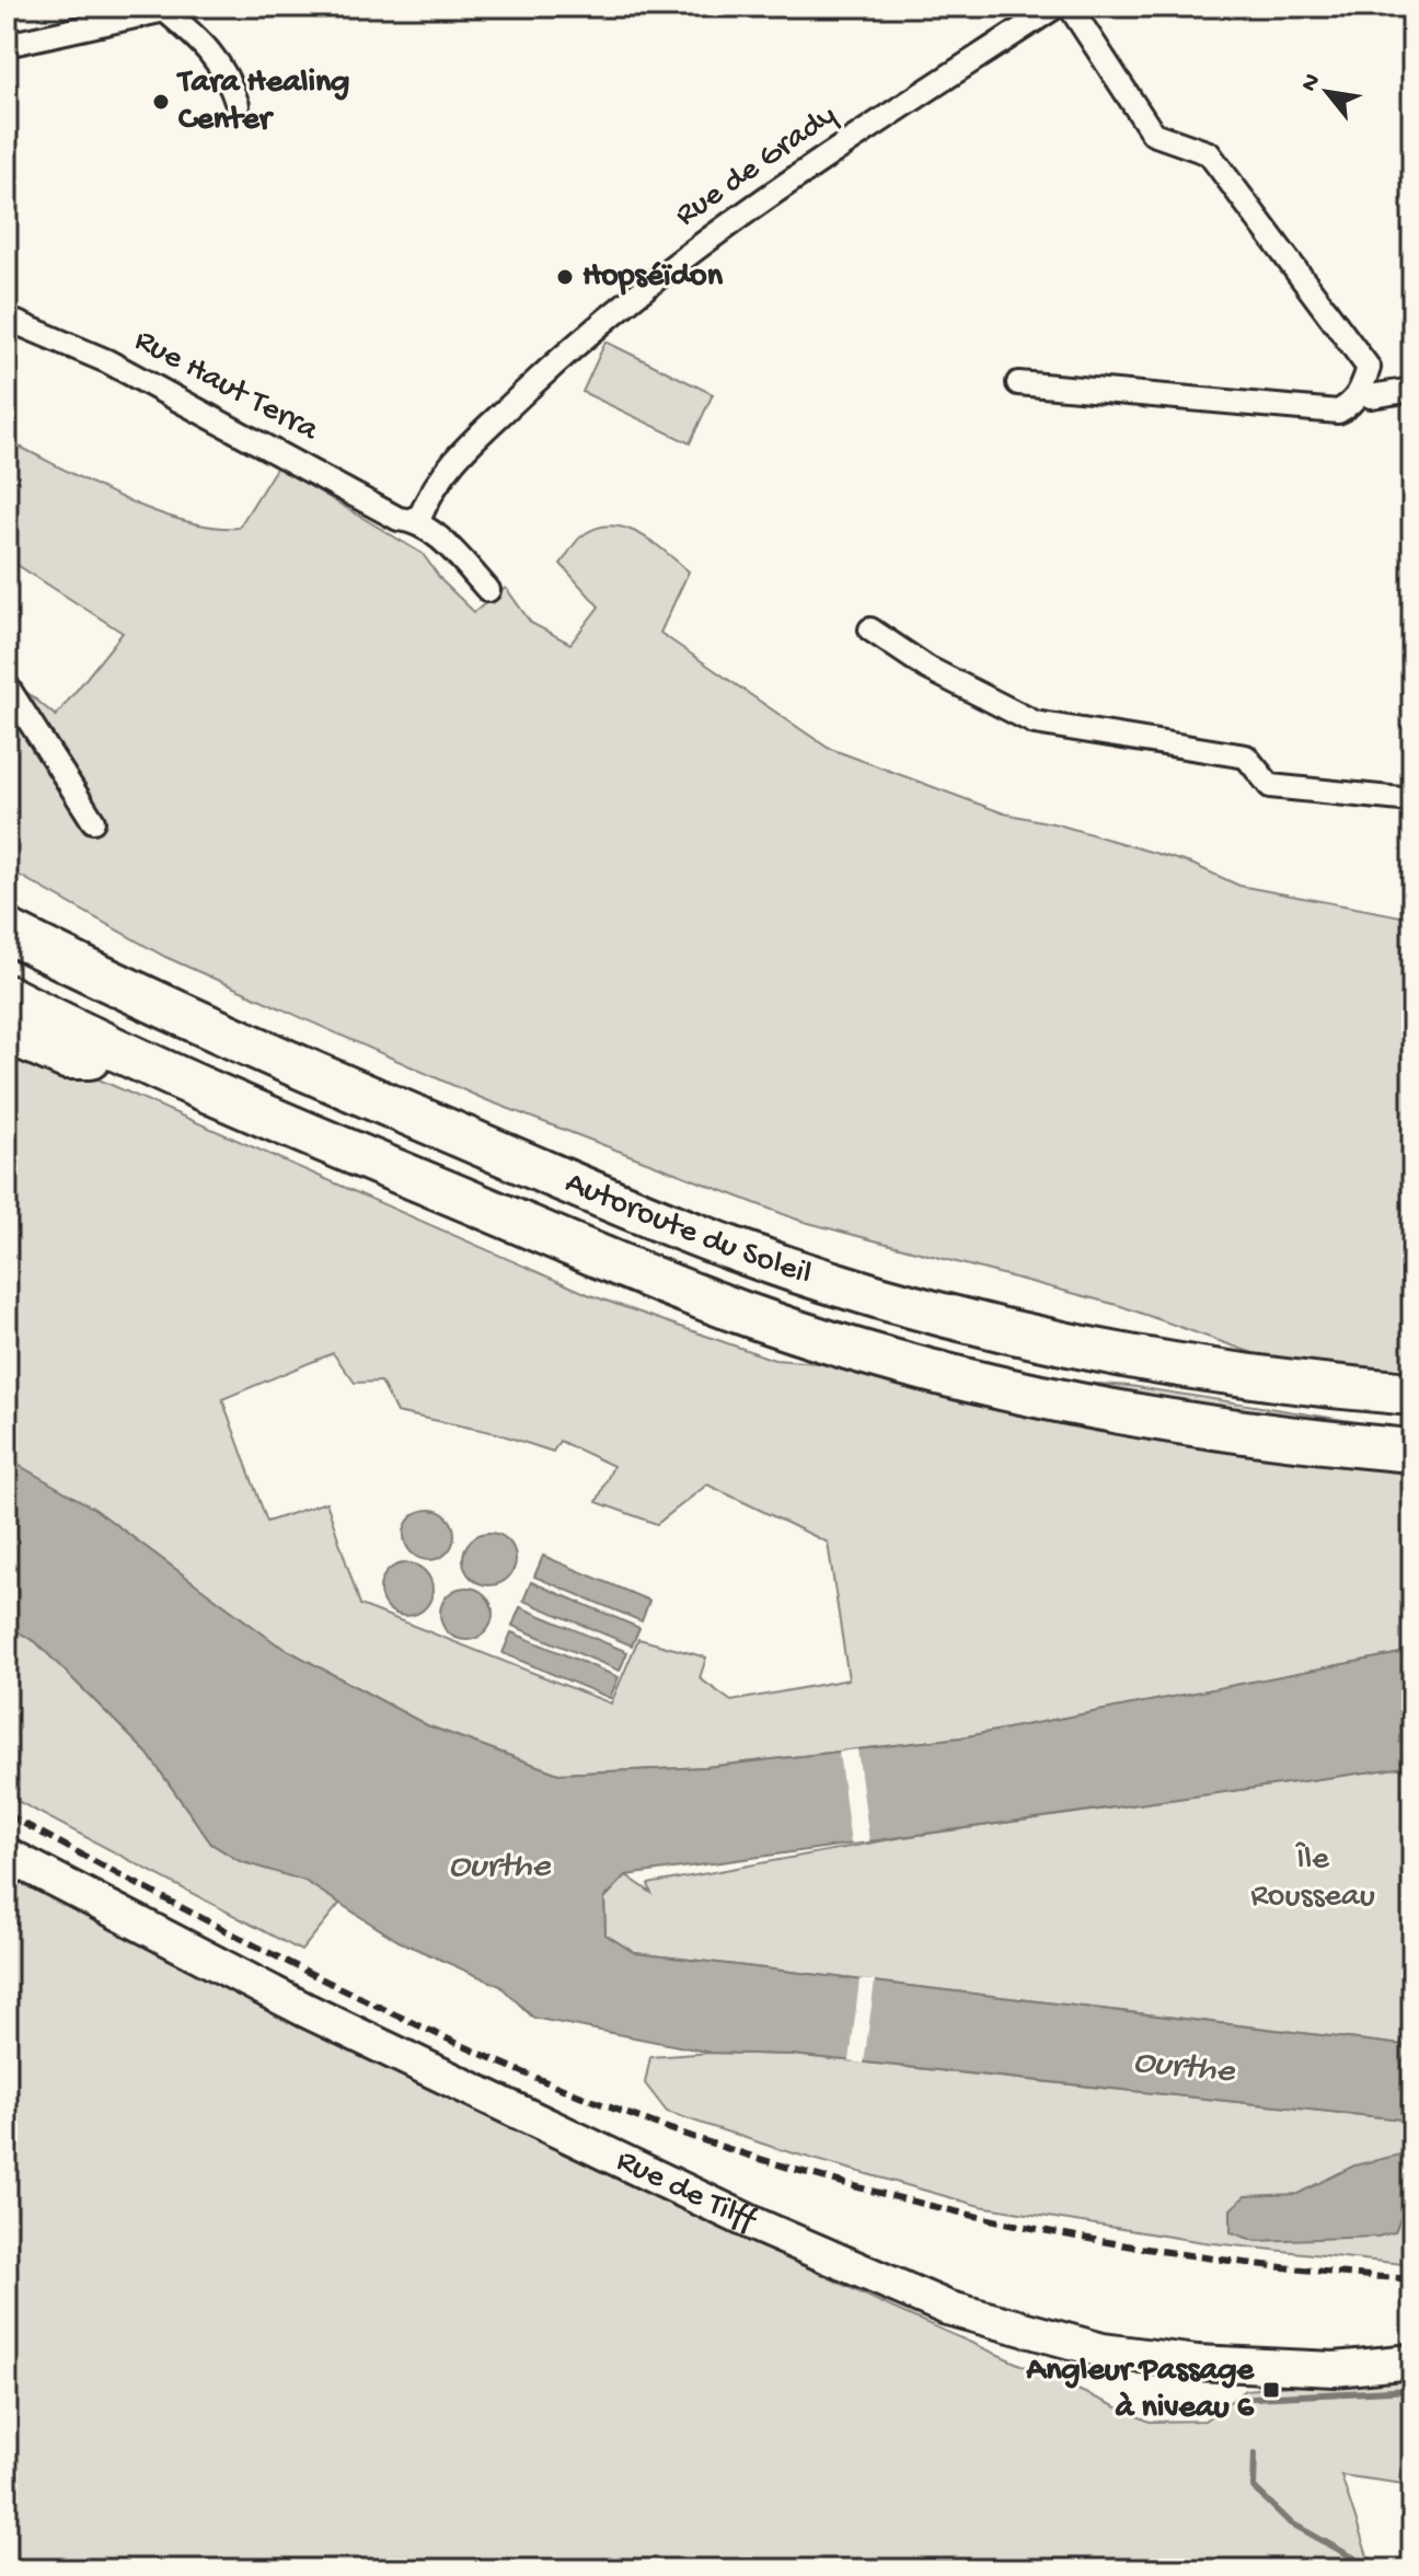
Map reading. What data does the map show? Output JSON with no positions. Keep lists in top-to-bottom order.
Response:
{
  "streets": {
    "highway": ["Autoroute du Soleil"],
    "main road": ["Rue de Tilff"],
    "street": ["Rue de Grady", "Rue Haut Terra"]
  },
  "crossings": [
    ["Rue de Grady", "Rue Haut Terra"]
  ],
  "water": ["Ourthe"],
  "parks": ["Île Rousseau"],
  "places": {
    "other": ["Tara Healing Center", "Hopséïdon"],
    "transit": ["Angleur Passage à niveau 6"]
  },
  "north": "top left"
}
